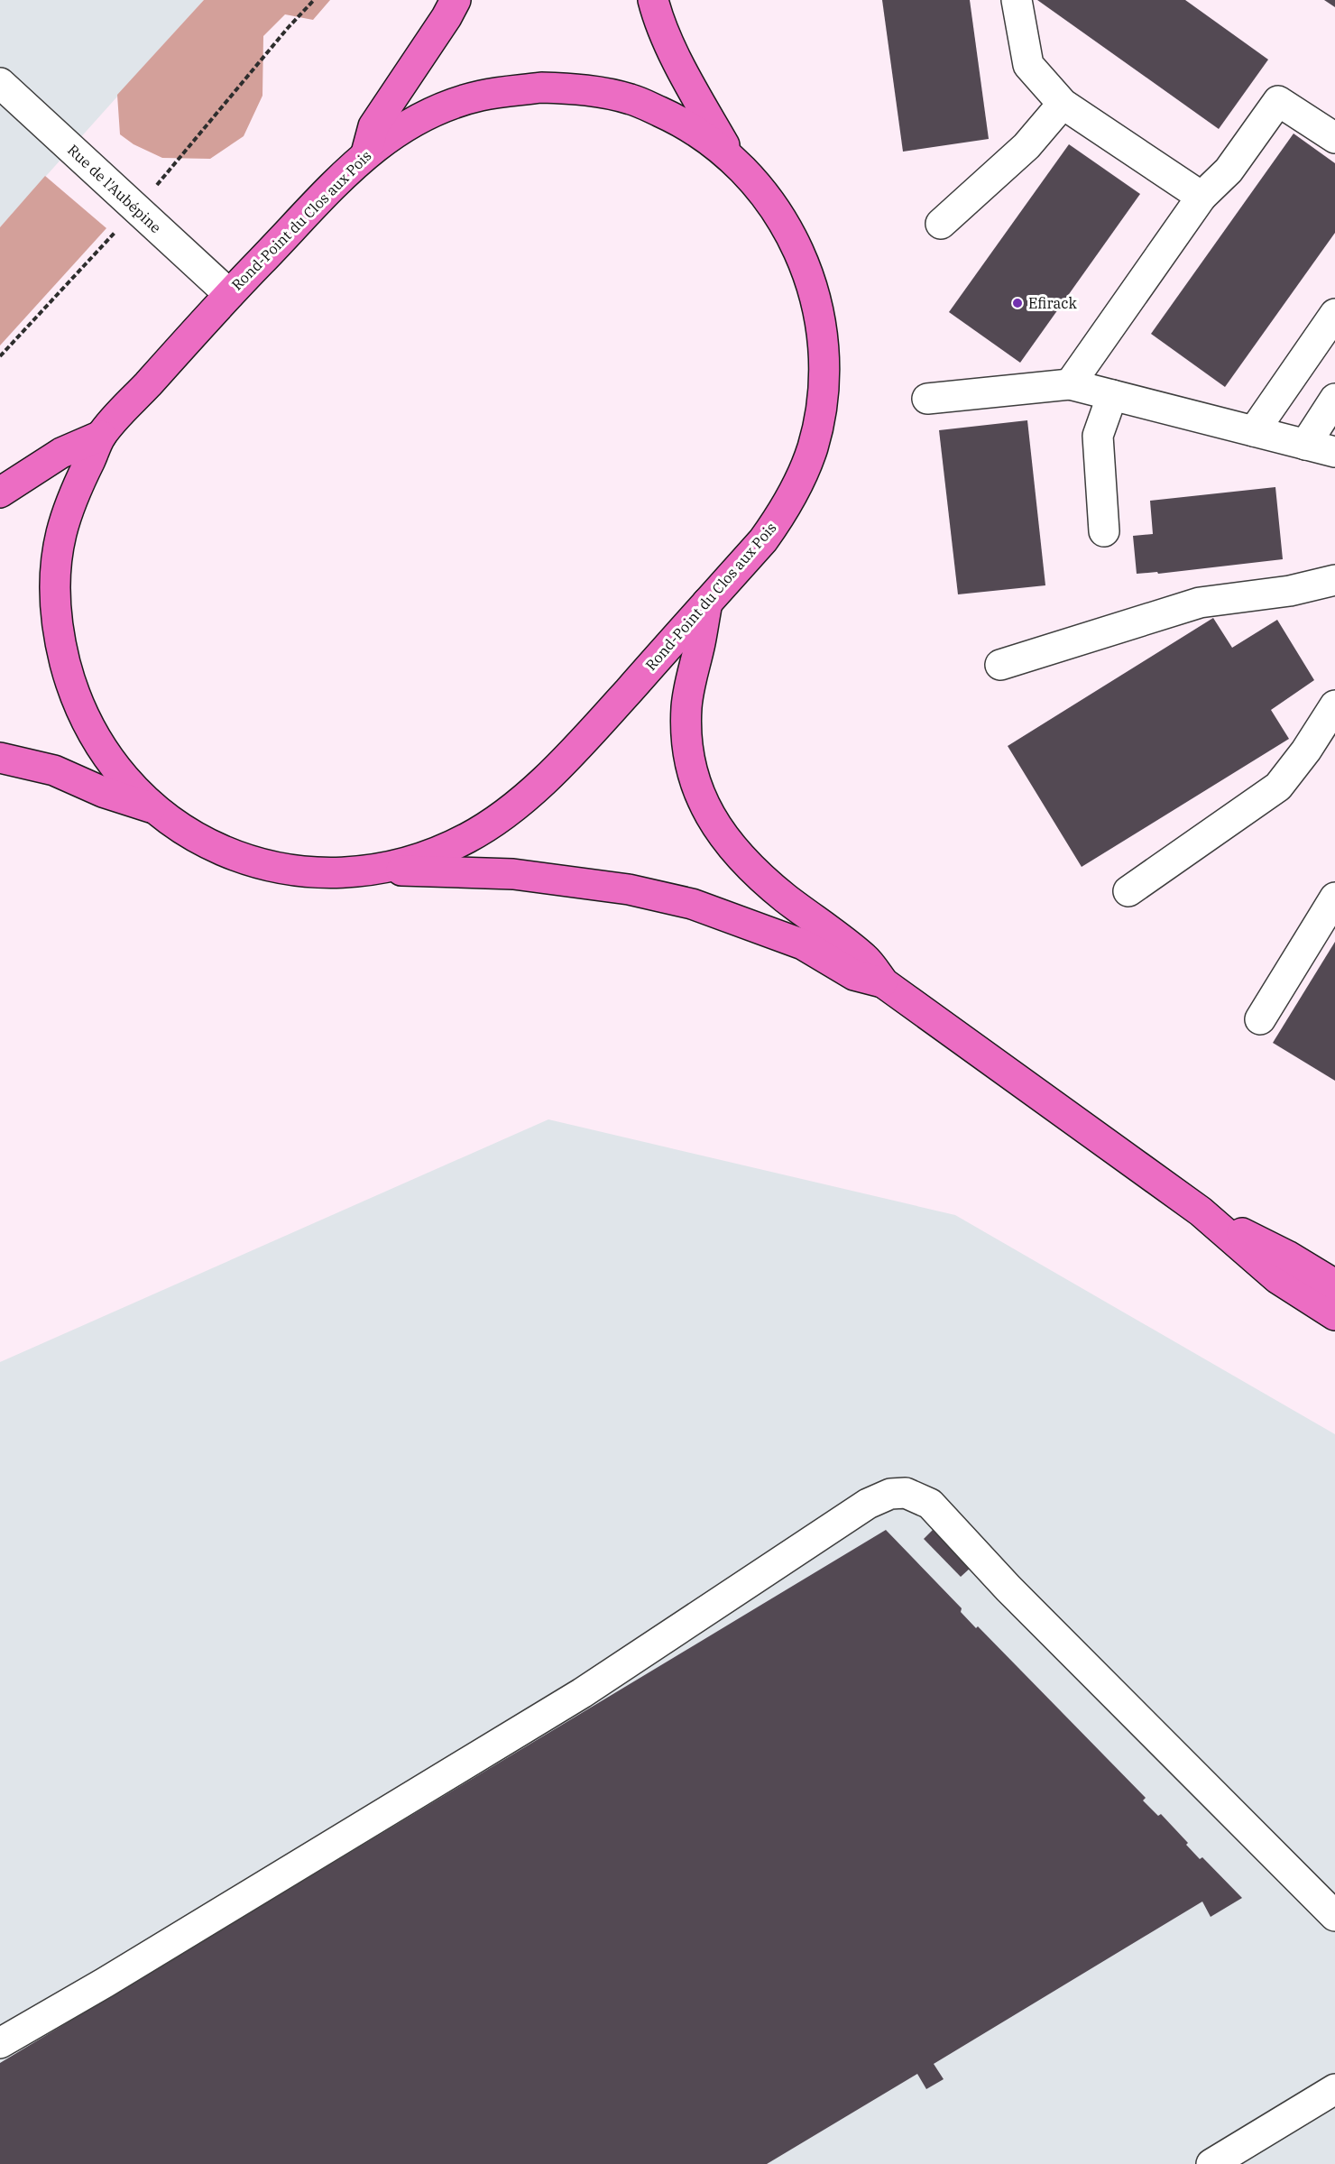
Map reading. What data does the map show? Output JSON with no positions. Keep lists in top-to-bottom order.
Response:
{
  "streets": {
    "main road": ["Rond-Point du Clos aux Pois"],
    "street": ["Rue de l'Aubépine"]
  },
  "crossings": [
    ["Rue de l'Aubépine", "Rond-Point du Clos aux Pois"]
  ],
  "places": ["Efirack"]
}
